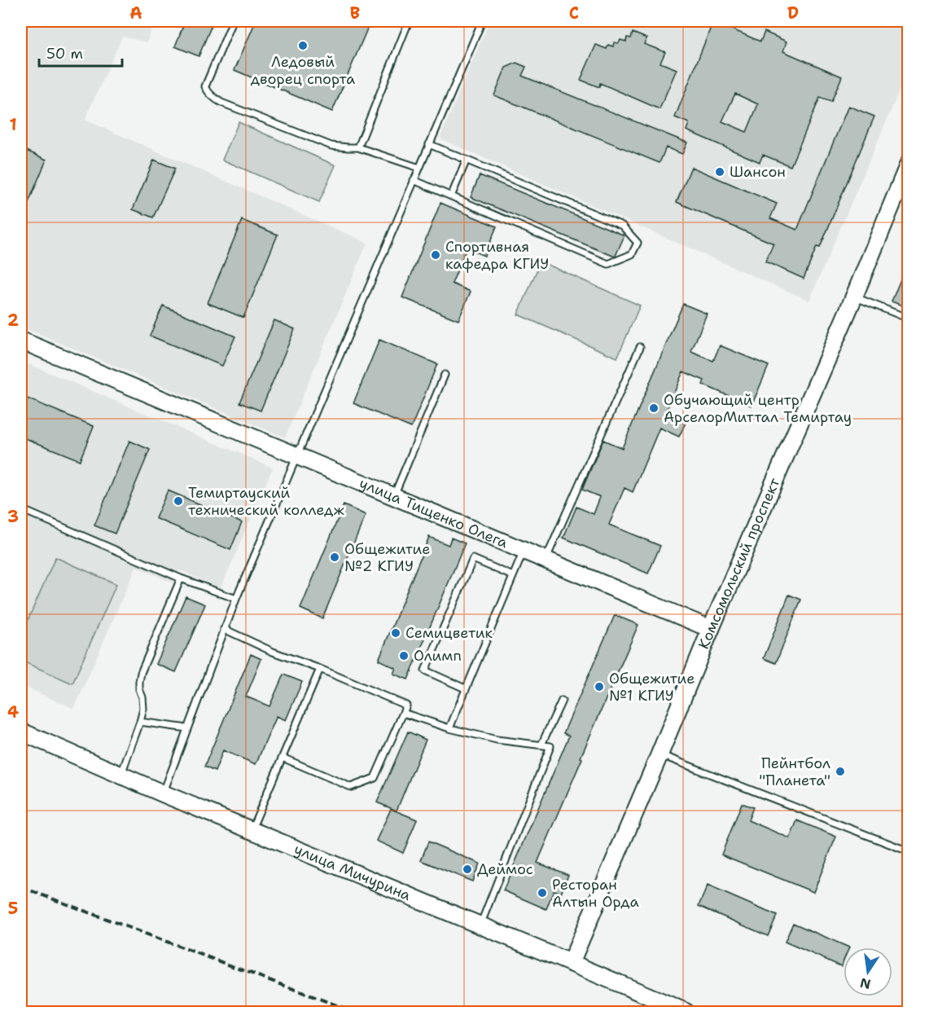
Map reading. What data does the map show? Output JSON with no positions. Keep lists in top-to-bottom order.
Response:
{
  "streets": {
    "street": ["улица Тищенко Олега", "Комсомольский проспект", "улица Мичурина"]
  },
  "crossings": [
    ["улица Тищенко Олега", "Комсомольский проспект"],
    ["Комсомольский проспект", "улица Мичурина"]
  ],
  "places": [
    "Ледовый дворец спорта",
    "Шансон",
    "Спортивная кафедра КГИУ",
    "Обучающий центр АрселорМиттал Темиртау",
    "Темиртауский технический колледж",
    "Общежитие №2 КГИУ",
    "Семицветик",
    "Олимп",
    "Общежитие №1 КГИУ",
    "Пейнтбол \"Планета\"",
    "Деймос",
    "Ресторан Алтын Орда"
  ],
  "scale_bar": "50 m",
  "north": "bottom",
  "grid": {
    "columns": [
      "A",
      "B",
      "C",
      "D"
    ],
    "rows": [
      "1",
      "2",
      "3",
      "4",
      "5"
    ]
  }
}
